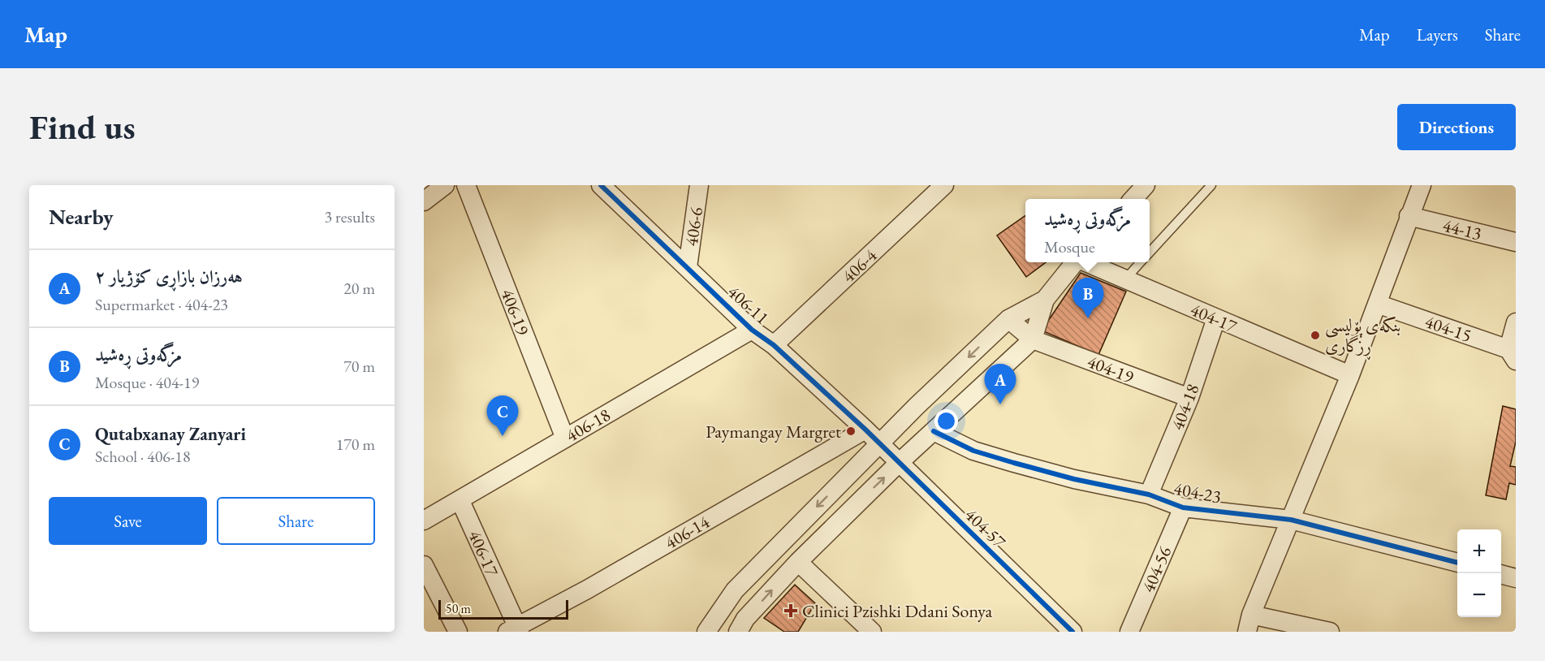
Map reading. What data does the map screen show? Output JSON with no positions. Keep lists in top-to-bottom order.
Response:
{
  "streets": {
    "street": [
      "406-6",
      "44-13",
      "406-4",
      "406-11",
      "406-19",
      "404-17",
      "404-15",
      "404-19",
      "404-18",
      "406-18",
      "404-23",
      "404-57",
      "406-14",
      "406-17",
      "404-56"
    ]
  },
  "crossings": [
    ["406-6", "406-11"],
    ["406-4", "406-11"],
    ["406-11", "406-18"],
    ["406-11", "404-57"],
    ["406-11", "406-14"],
    ["406-19", "406-18"],
    ["404-17", "404-18"],
    ["404-19", "404-18"],
    ["404-18", "404-23"],
    ["406-18", "406-17"],
    ["404-23", "404-56"],
    ["406-14", "406-17"]
  ],
  "places": {
    "other": ["بنکەی پۆلیسی ڕزگاری", "Paymangay Margret"],
    "health": ["Clinici Pzishki Ddani Sonya"]
  },
  "scale_bar": "50 m",
  "page": {
    "header": "Map",
    "nav": ["Map", "Layers", "Share"],
    "buttons": [
      "Directions",
      ["Save", "Share"]
    ],
    "title": "Find us",
    "heading": ["Nearby", "3 results"],
    "popup": ["مزگەوتی ڕەشید", "Mosque"],
    "list": [
      {
        "mark": "A",
        "name": "هەرزان بازاڕی کۆژیار ٢",
        "note": "Supermarket · 404-23",
        "value": "20 m"
      },
      {
        "mark": "B",
        "name": "مزگەوتی ڕەشید",
        "note": "Mosque · 404-19",
        "value": "70 m"
      },
      {
        "mark": "C",
        "name": "Qutabxanay Zanyari",
        "note": "School · 406-18",
        "value": "170 m"
      }
    ],
    "pins": ["B", "A", "C"],
    "map_buttons": ["+", "−"],
    "scale": "50 m"
  }
}
